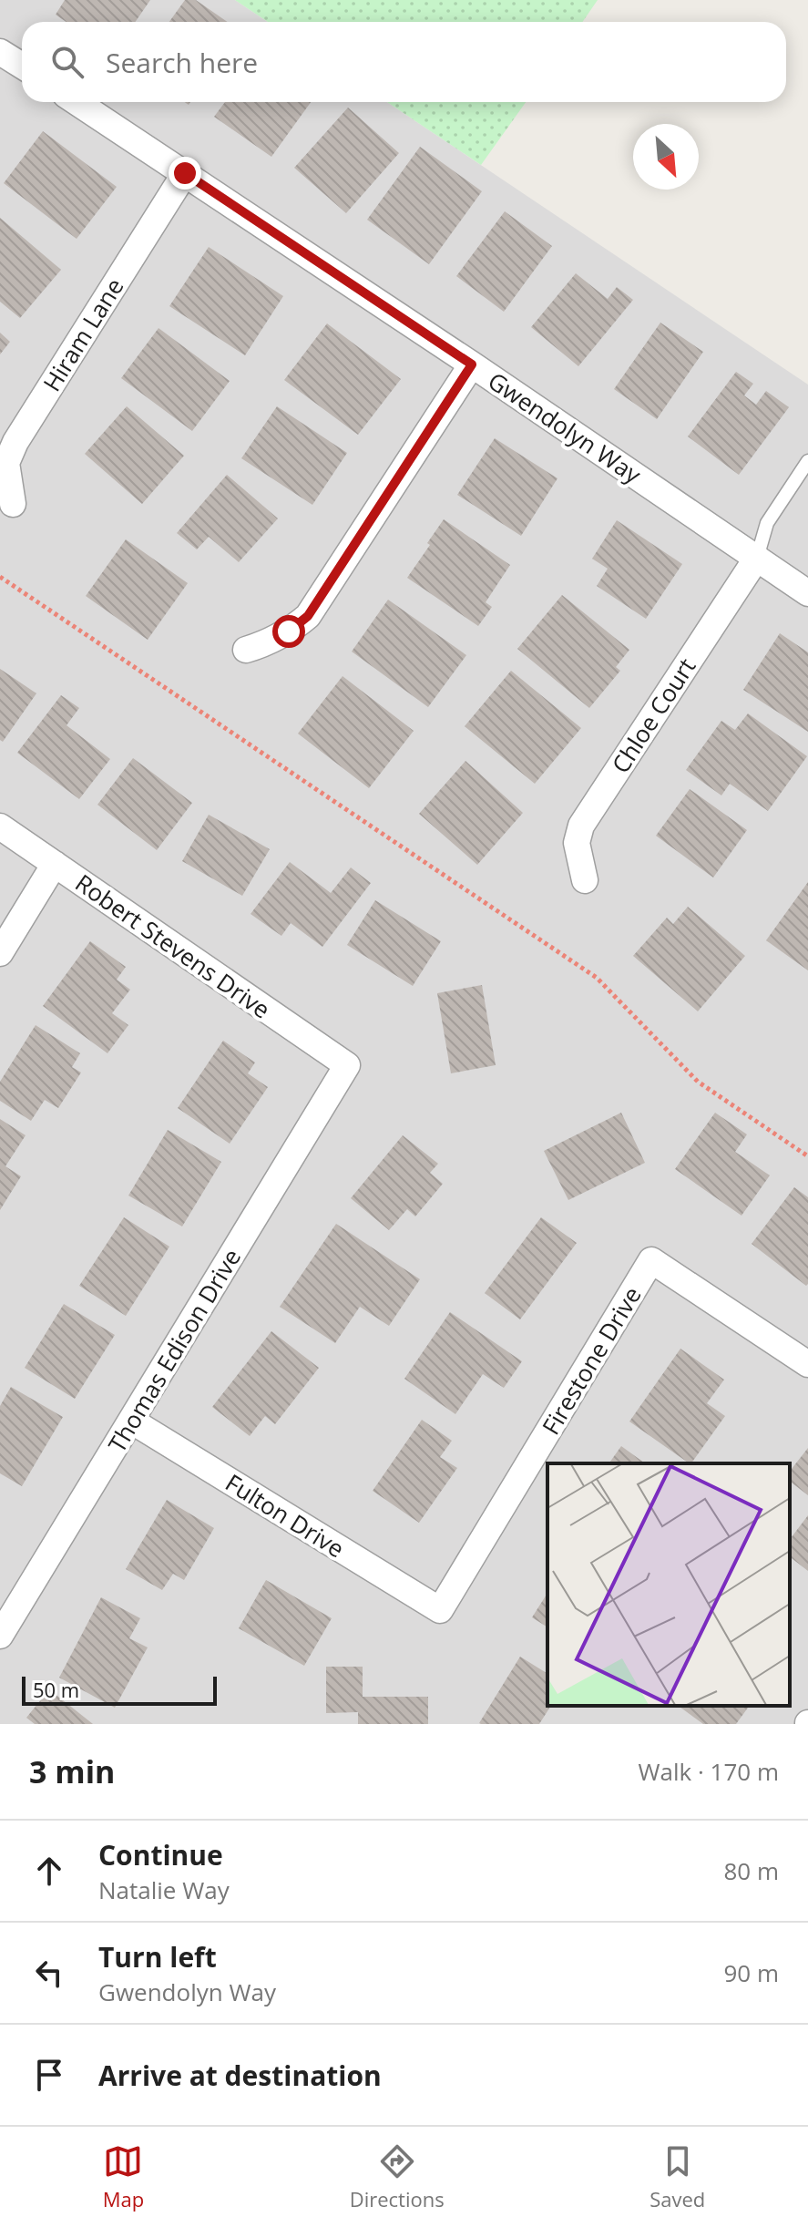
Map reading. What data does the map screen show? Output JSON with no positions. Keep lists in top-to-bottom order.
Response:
{
  "streets": {
    "street": [
      "Hiram Lane",
      "Gwendolyn Way",
      "Chloe Court",
      "Robert Stevens Drive",
      "Thomas Edison Drive",
      "Firestone Drive",
      "Fulton Drive"
    ]
  },
  "crossings": [
    ["Hiram Lane", "Gwendolyn Way"],
    ["Gwendolyn Way", "Chloe Court"],
    ["Robert Stevens Drive", "Thomas Edison Drive"],
    ["Thomas Edison Drive", "Fulton Drive"],
    ["Firestone Drive", "Fulton Drive"]
  ],
  "scale_bar": "50 m",
  "north": "bottom right",
  "page": {
    "search": "Search here",
    "scale": "50 m",
    "heading": ["3 min", "Walk · 170 m"],
    "list": [
      ["Continue", "Natalie Way", "80 m"],
      ["Turn left", "Gwendolyn Way", "90 m"],
      "Arrive at destination"
    ],
    "nav": ["Map", "Directions", "Saved"]
  }
}
